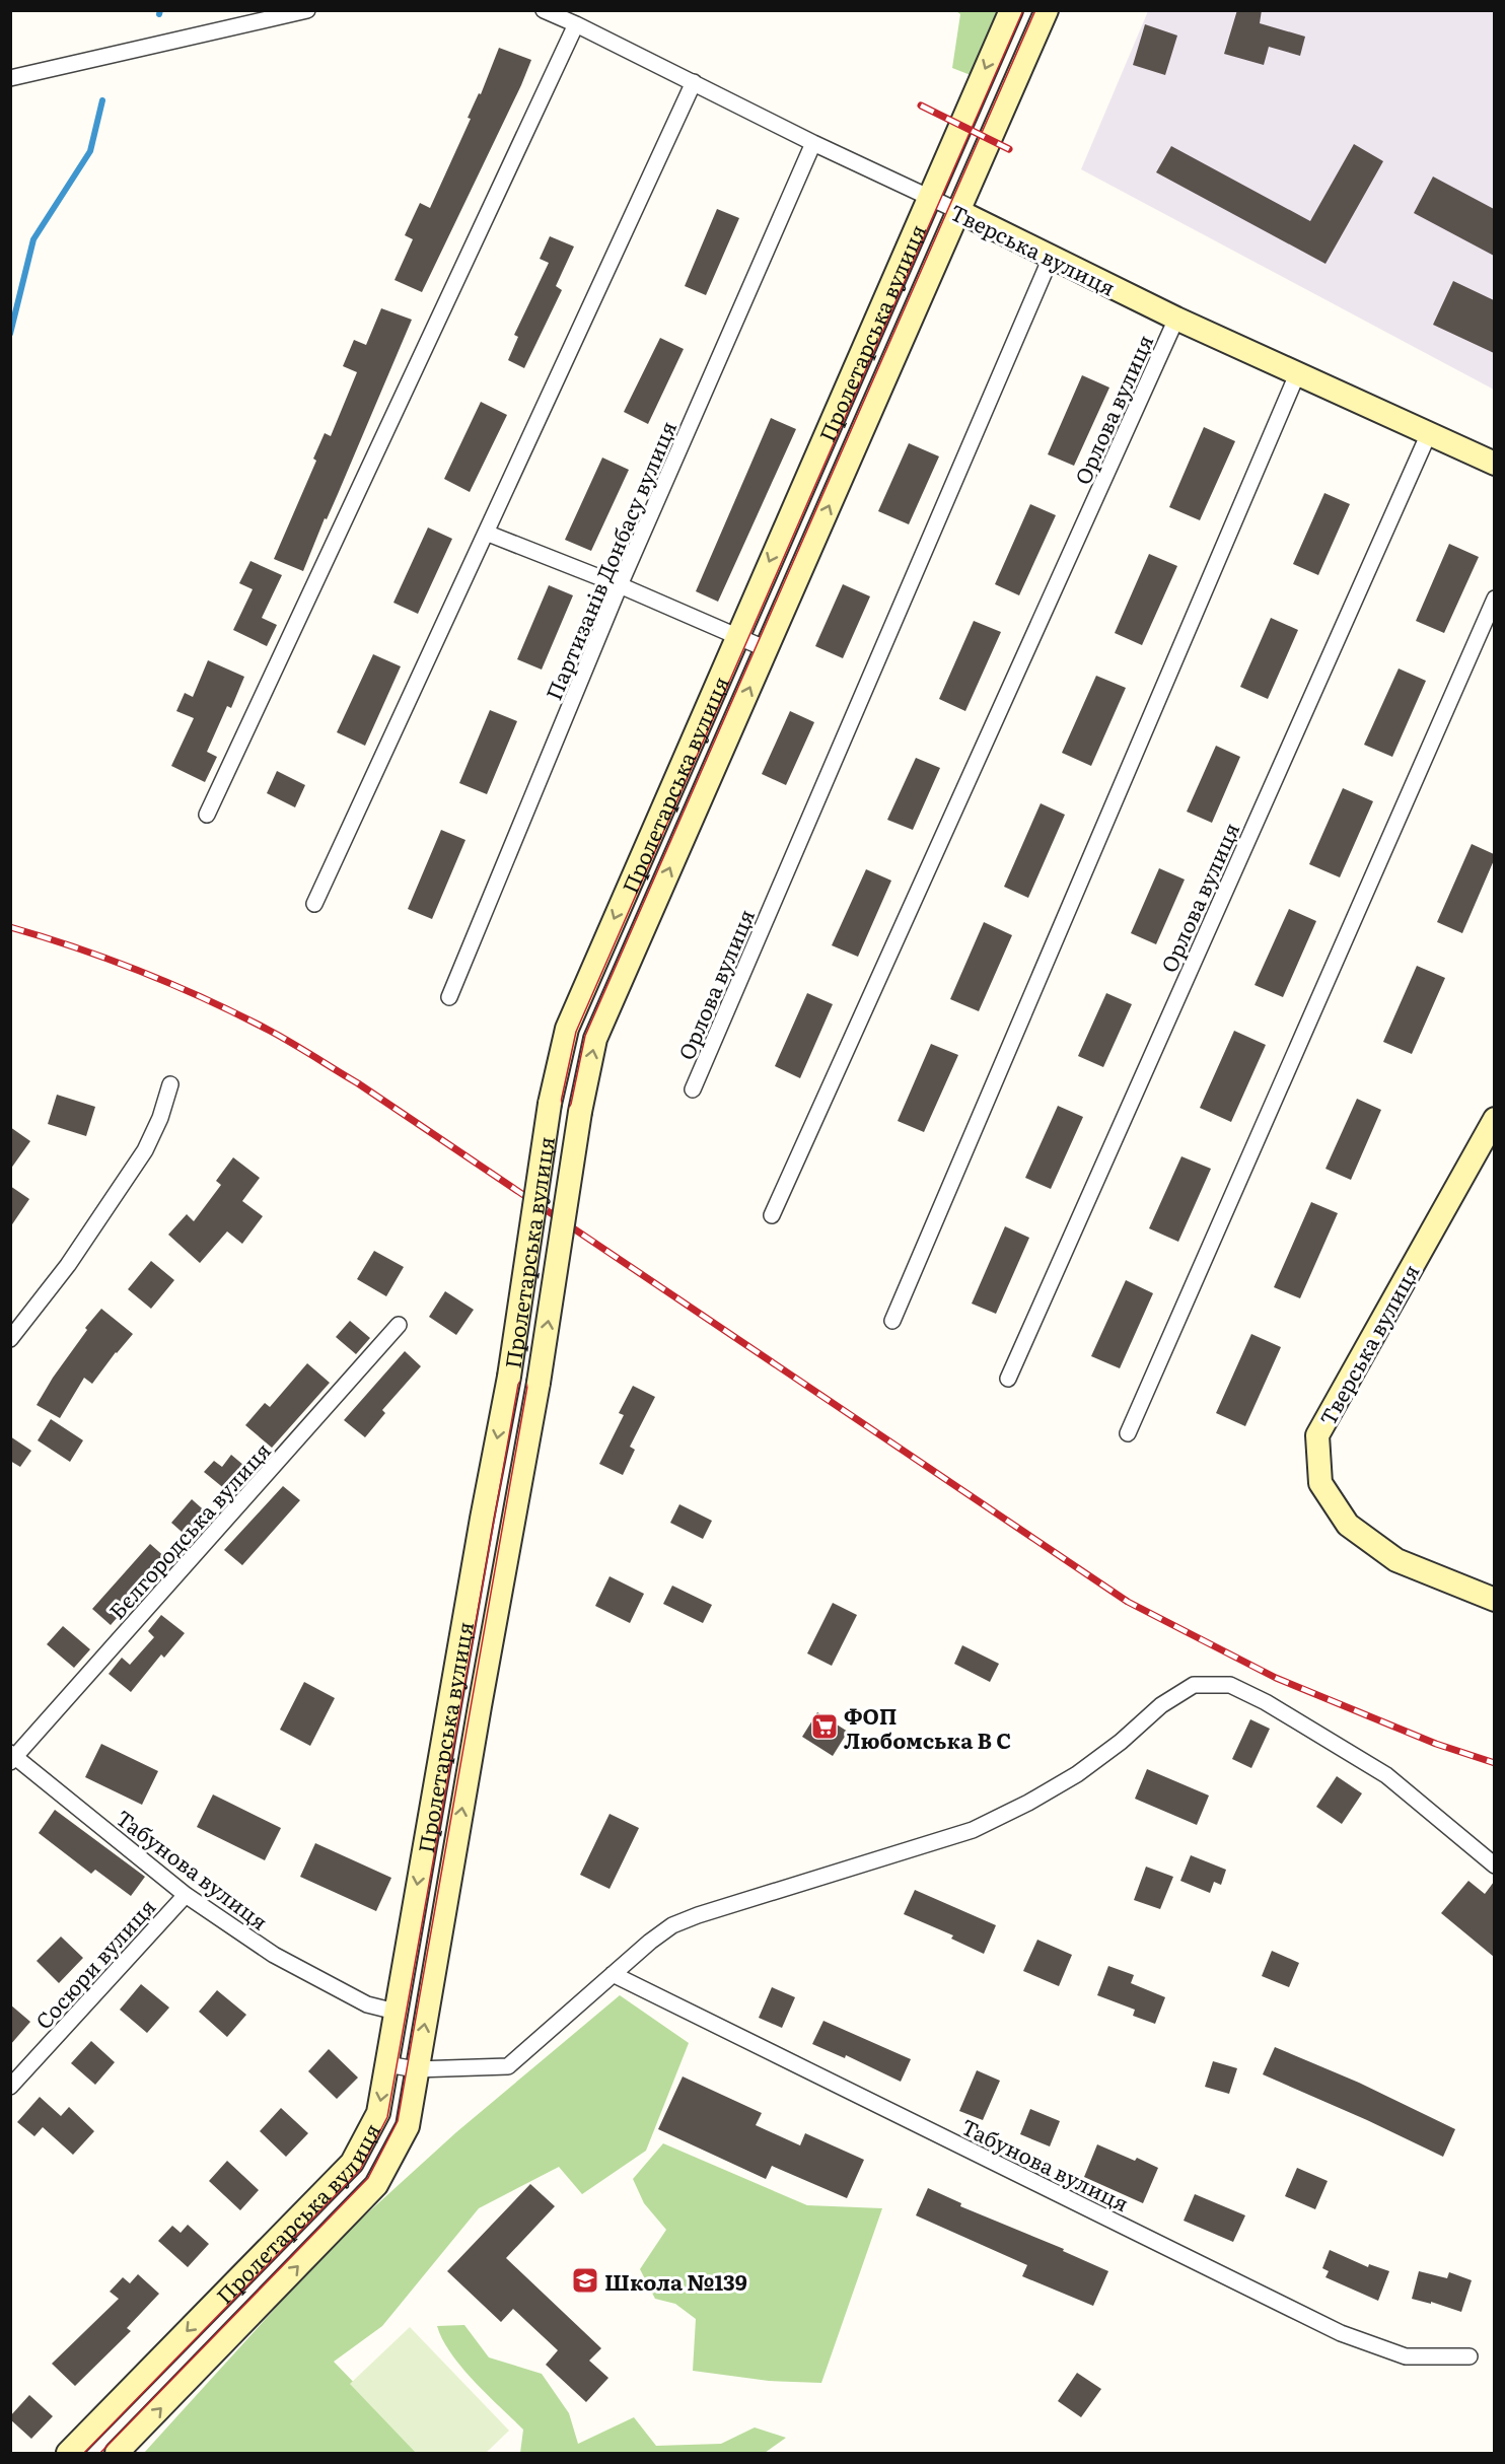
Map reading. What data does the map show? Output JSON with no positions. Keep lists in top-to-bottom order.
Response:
{
  "streets": {
    "main road": ["Тверська вулиця", "Пролетарська вулиця"],
    "street": [
      "Орлова вулиця",
      "Партизанів Донбасу вулиця",
      "Бєлгородська вулиця",
      "Табунова вулиця",
      "Сосюри вулиця"
    ]
  },
  "crossings": [
    ["Тверська вулиця", "Пролетарська вулиця"],
    ["Тверська вулиця", "Орлова вулиця"],
    ["Тверська вулиця", "Партизанів Донбасу вулиця"],
    ["Пролетарська вулиця", "Табунова вулиця"],
    ["Бєлгородська вулиця", "Табунова вулиця"],
    ["Табунова вулиця", "Сосюри вулиця"]
  ],
  "places": {
    "supermarket": ["ФОП Любомська В С"],
    "school or university": ["Школа №139"]
  }
}
